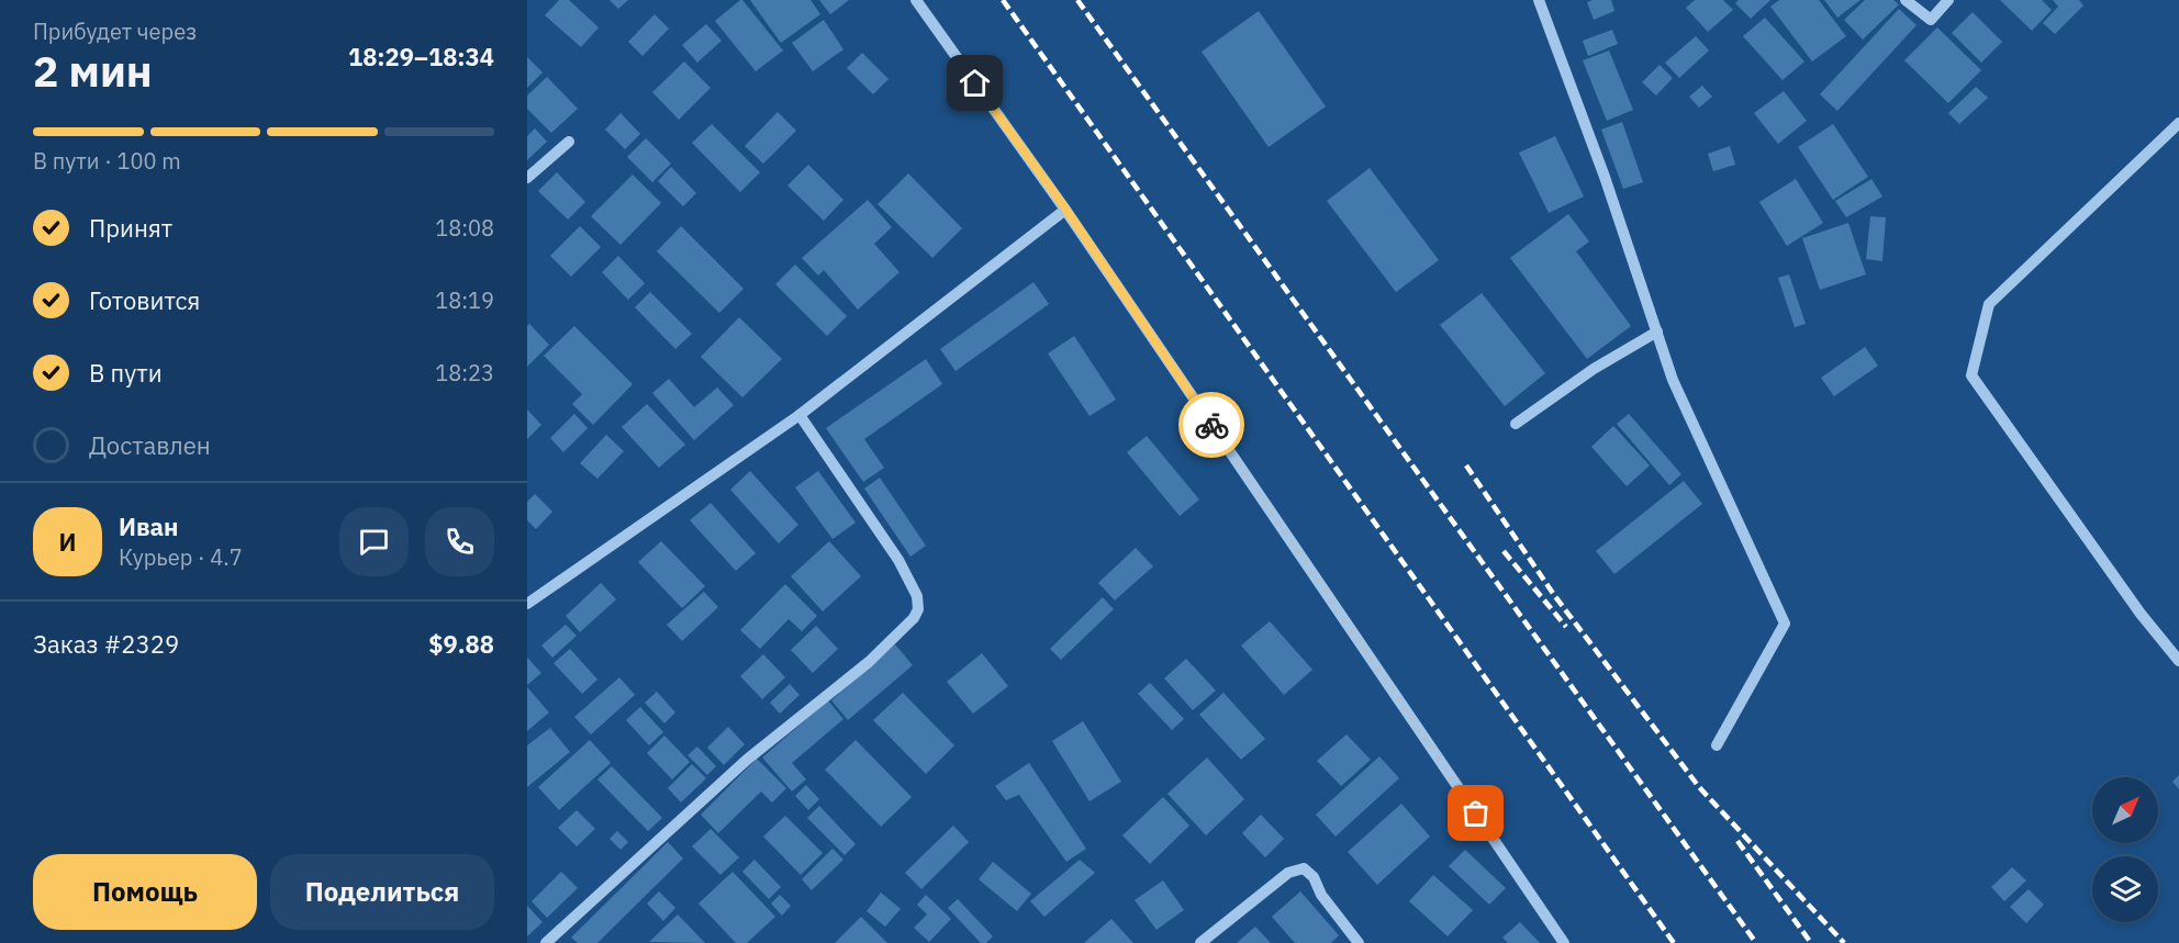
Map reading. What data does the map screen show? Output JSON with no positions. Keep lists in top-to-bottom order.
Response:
{
  "north": "top right",
  "page": {
    "heading": ["2 мин", "Прибудет через", "18:29–18:34"],
    "panel": [
      "Иван",
      "Курьер · 4.7",
      "Заказ #2329",
      "$9.88"
    ],
    "bar": "В пути · 100 m",
    "list": [
      ["Принят", "18:08"],
      ["Готовится", "18:19"],
      ["В пути", "18:23"],
      "Доставлен"
    ],
    "round": "И",
    "buttons": ["Помощь", "Поделиться"]
  }
}
